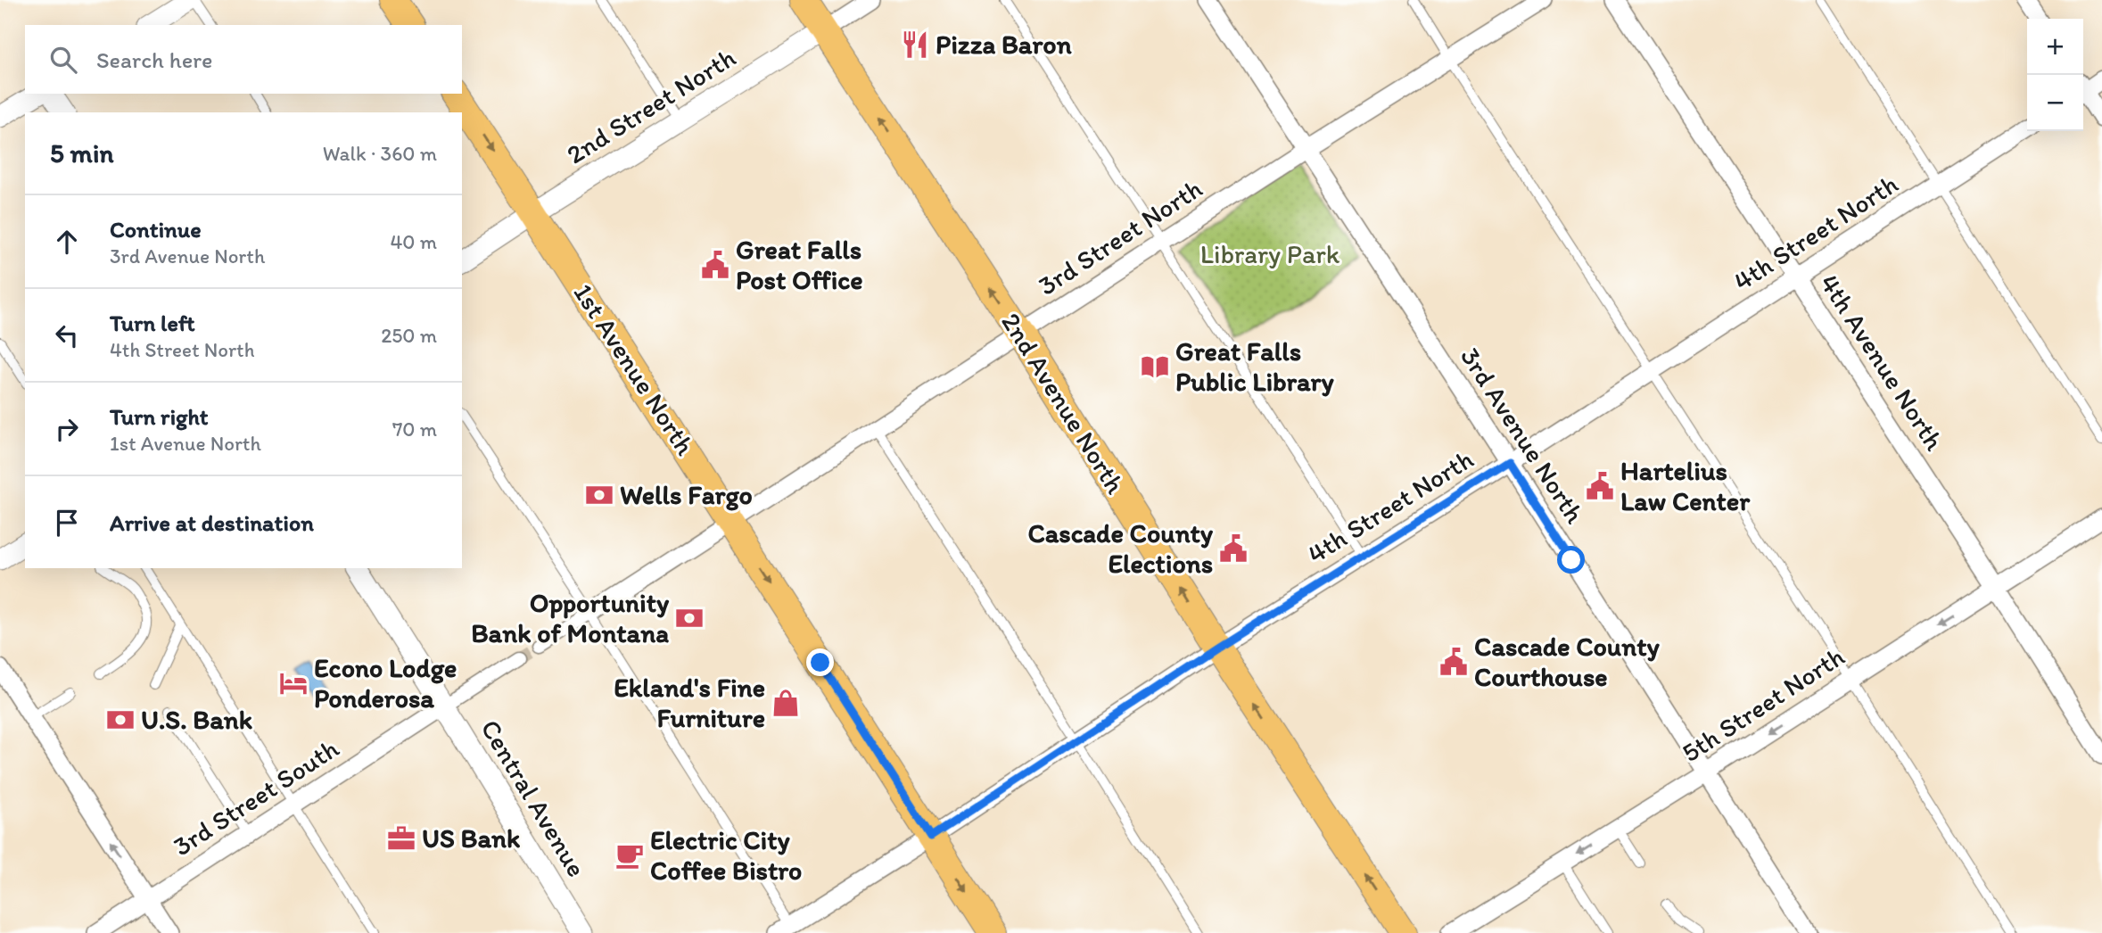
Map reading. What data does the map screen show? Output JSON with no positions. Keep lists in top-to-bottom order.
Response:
{
  "streets": {
    "main road": ["1st Avenue North", "2nd Avenue North"],
    "street": [
      "2nd Street North",
      "4th Street North",
      "3rd Street North",
      "4th Avenue North",
      "3rd Avenue North",
      "5th Street North",
      "3rd Street South",
      "Central Avenue"
    ]
  },
  "crossings": [
    ["2nd Street North", "1st Avenue North"],
    ["2nd Street North", "2nd Avenue North"],
    ["4th Street North", "4th Avenue North"],
    ["4th Street North", "1st Avenue North"],
    ["4th Street North", "2nd Avenue North"],
    ["4th Street North", "3rd Avenue North"],
    ["3rd Street North", "1st Avenue North"],
    ["3rd Street North", "2nd Avenue North"],
    ["3rd Street North", "3rd Avenue North"],
    ["4th Avenue North", "5th Street North"],
    ["3rd Avenue North", "5th Street North"],
    ["3rd Street South", "Central Avenue"]
  ],
  "one_way": ["1st Avenue North", "2nd Avenue North", "5th Street North"],
  "parks": ["Library Park"],
  "places": {
    "restaurant": ["Pizza Baron"],
    "public building": [
      "Great Falls Post Office",
      "Hartelius Law Center",
      "Cascade County Elections",
      "Cascade County Courthouse"
    ],
    "library": ["Great Falls Public Library"],
    "bank": ["Wells Fargo", "Opportunity Bank of Montana", "U.S. Bank"],
    "hotel": ["Econo Lodge Ponderosa"],
    "shop": ["Ekland's Fine Furniture"],
    "office": ["US Bank"],
    "cafe": ["Electric City Coffee Bistro"]
  },
  "page": {
    "map_buttons": ["+", "−"],
    "search": "Search here",
    "heading": ["5 min", "Walk · 360 m"],
    "list": [
      ["Continue", "3rd Avenue North", "40 m"],
      ["Turn left", "4th Street North", "250 m"],
      ["Turn right", "1st Avenue North", "70 m"],
      "Arrive at destination"
    ]
  }
}
